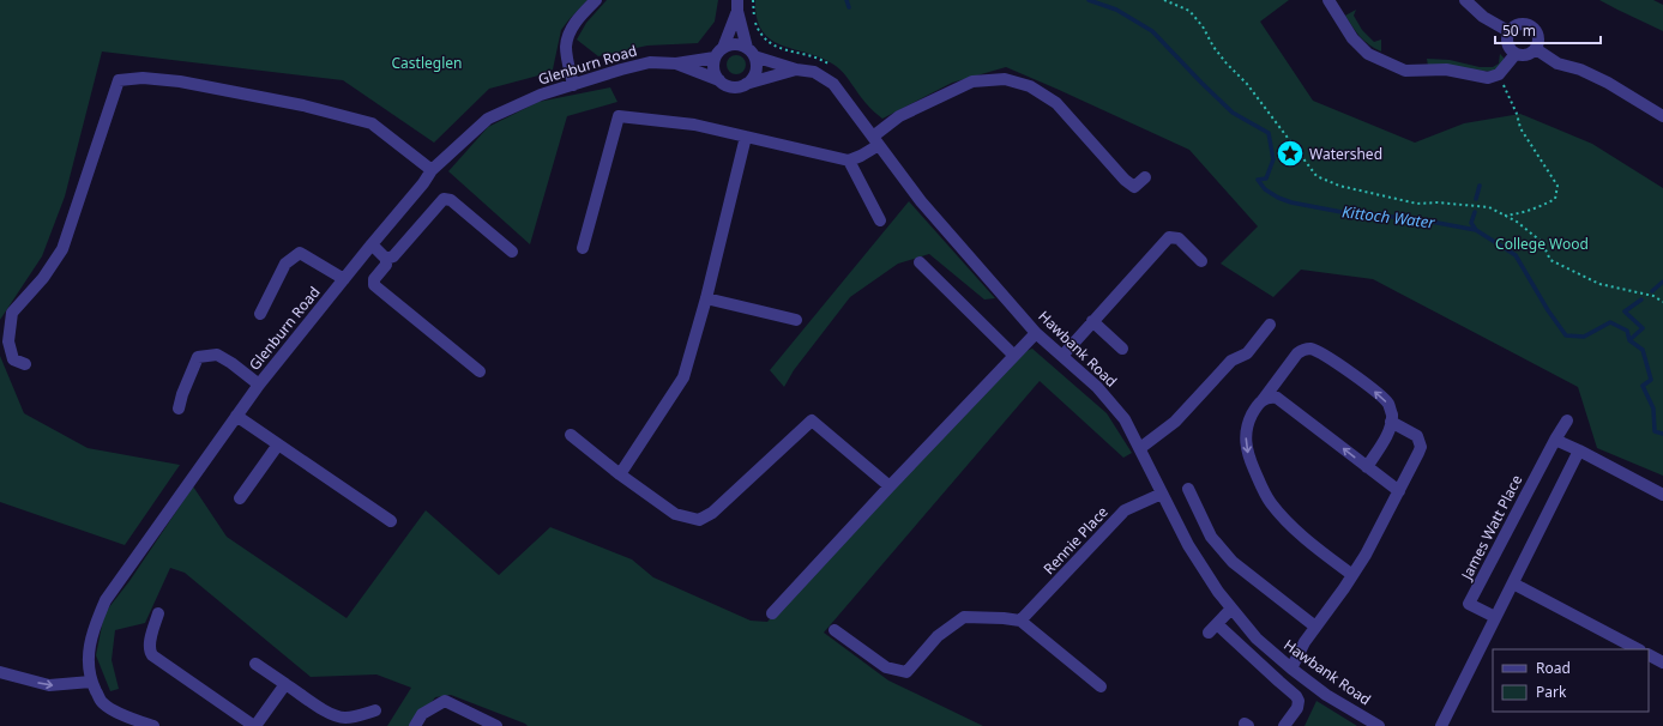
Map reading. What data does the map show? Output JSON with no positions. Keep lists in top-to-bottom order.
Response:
{
  "streets": {
    "street": [
      "Glenburn Road",
      "Hawbank Road",
      "James Watt Place",
      "Rennie Place"
    ]
  },
  "crossings": [
    ["Glenburn Road", "Hawbank Road"],
    ["Hawbank Road", "Rennie Place"]
  ],
  "water": ["Kittoch Water"],
  "parks": ["Castleglen", "College Wood"],
  "places": {
    "place": ["Watershed"]
  },
  "legend": ["Road", "Park"],
  "scale_bar": "50 m"
}
